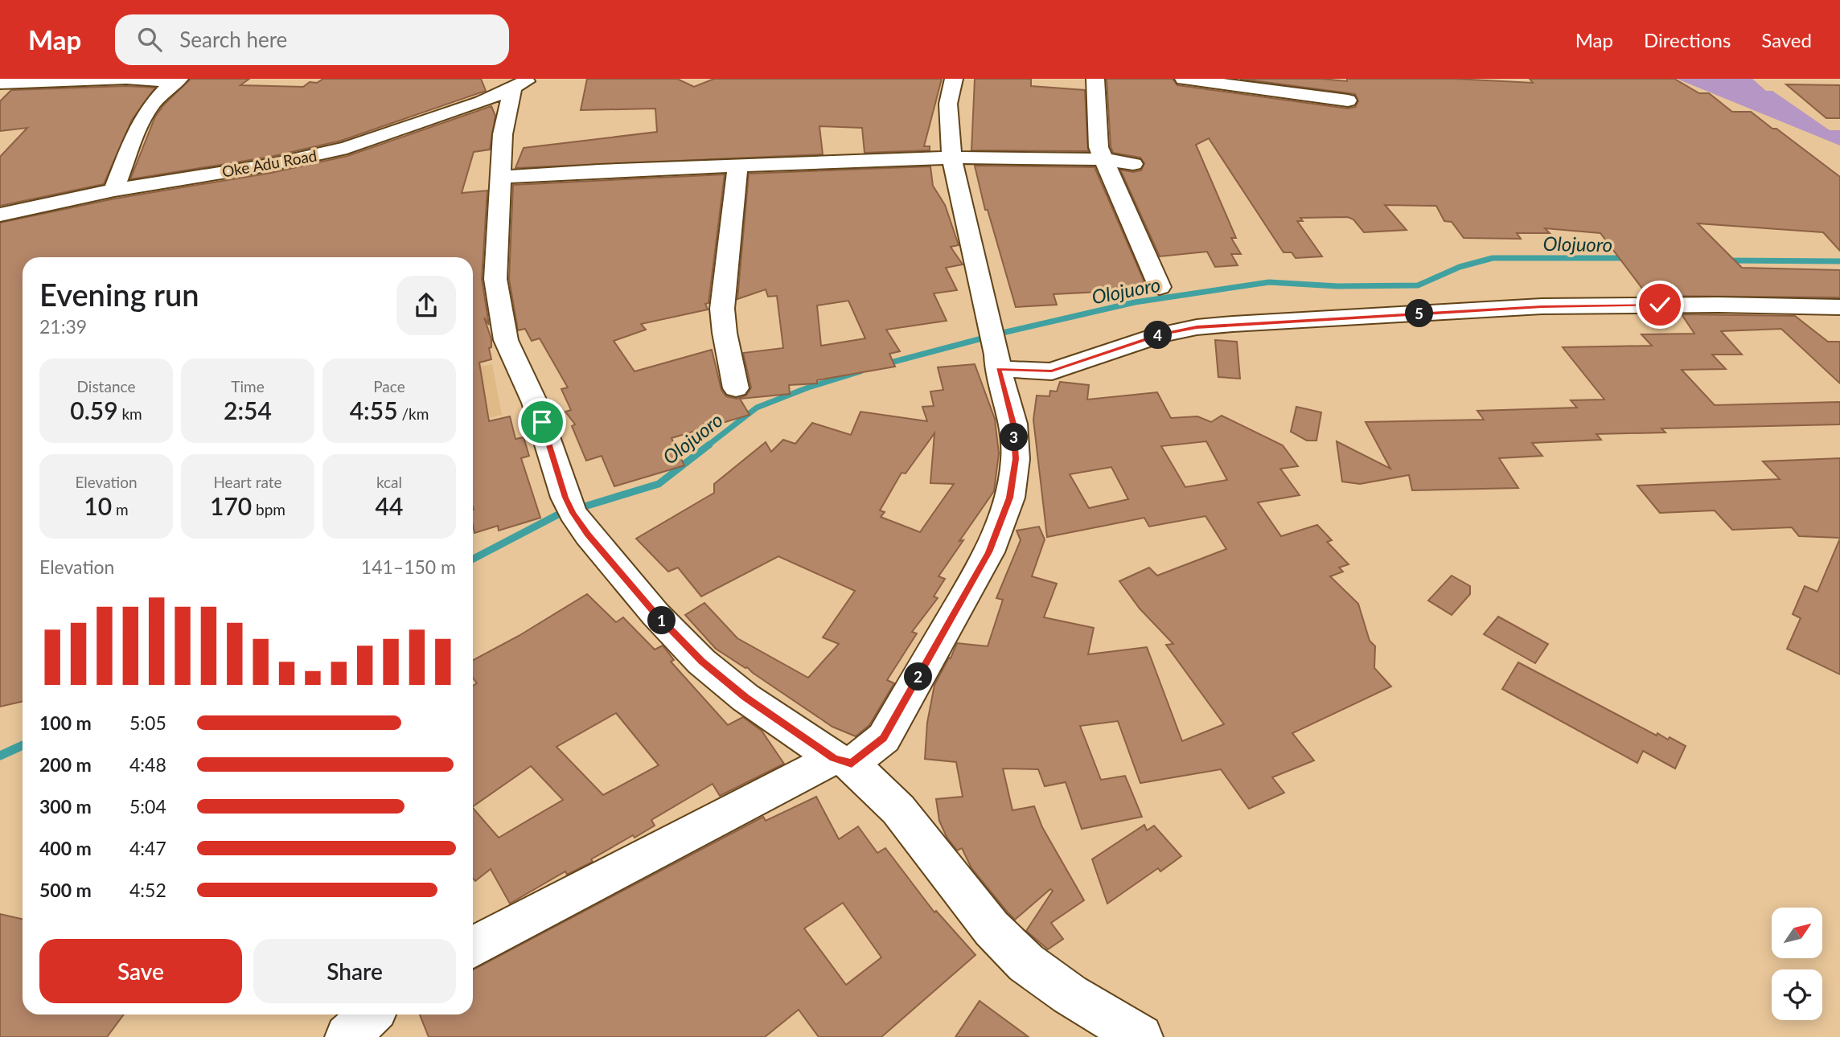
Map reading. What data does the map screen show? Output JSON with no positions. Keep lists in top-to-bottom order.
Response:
{
  "streets": {
    "street": ["Oke Adu Road"]
  },
  "water": ["Olojuoro"],
  "north": "top right",
  "page": {
    "header": "Map",
    "search": "Search here",
    "nav": ["Map", "Directions", "Saved"],
    "heading": ["Evening run", "21:39"],
    "pins": [
      "5",
      "4",
      "3",
      "1",
      "2"
    ],
    "stats": [
      ["Distance", "0.59 km"],
      ["Time", "2:54"],
      ["Pace", "4:55 /km"],
      ["Elevation", "10 m"],
      ["Heart rate", "170 bpm"],
      ["kcal", "44"]
    ],
    "chart": ["Elevation", "141–150 m"],
    "list": [
      {
        "name": "100 m",
        "note": "5:05"
      },
      {
        "name": "200 m",
        "note": "4:48"
      },
      {
        "name": "300 m",
        "note": "5:04"
      },
      {
        "name": "400 m",
        "note": "4:47"
      },
      {
        "name": "500 m",
        "note": "4:52"
      }
    ],
    "buttons": ["Save", "Share"]
  }
}
